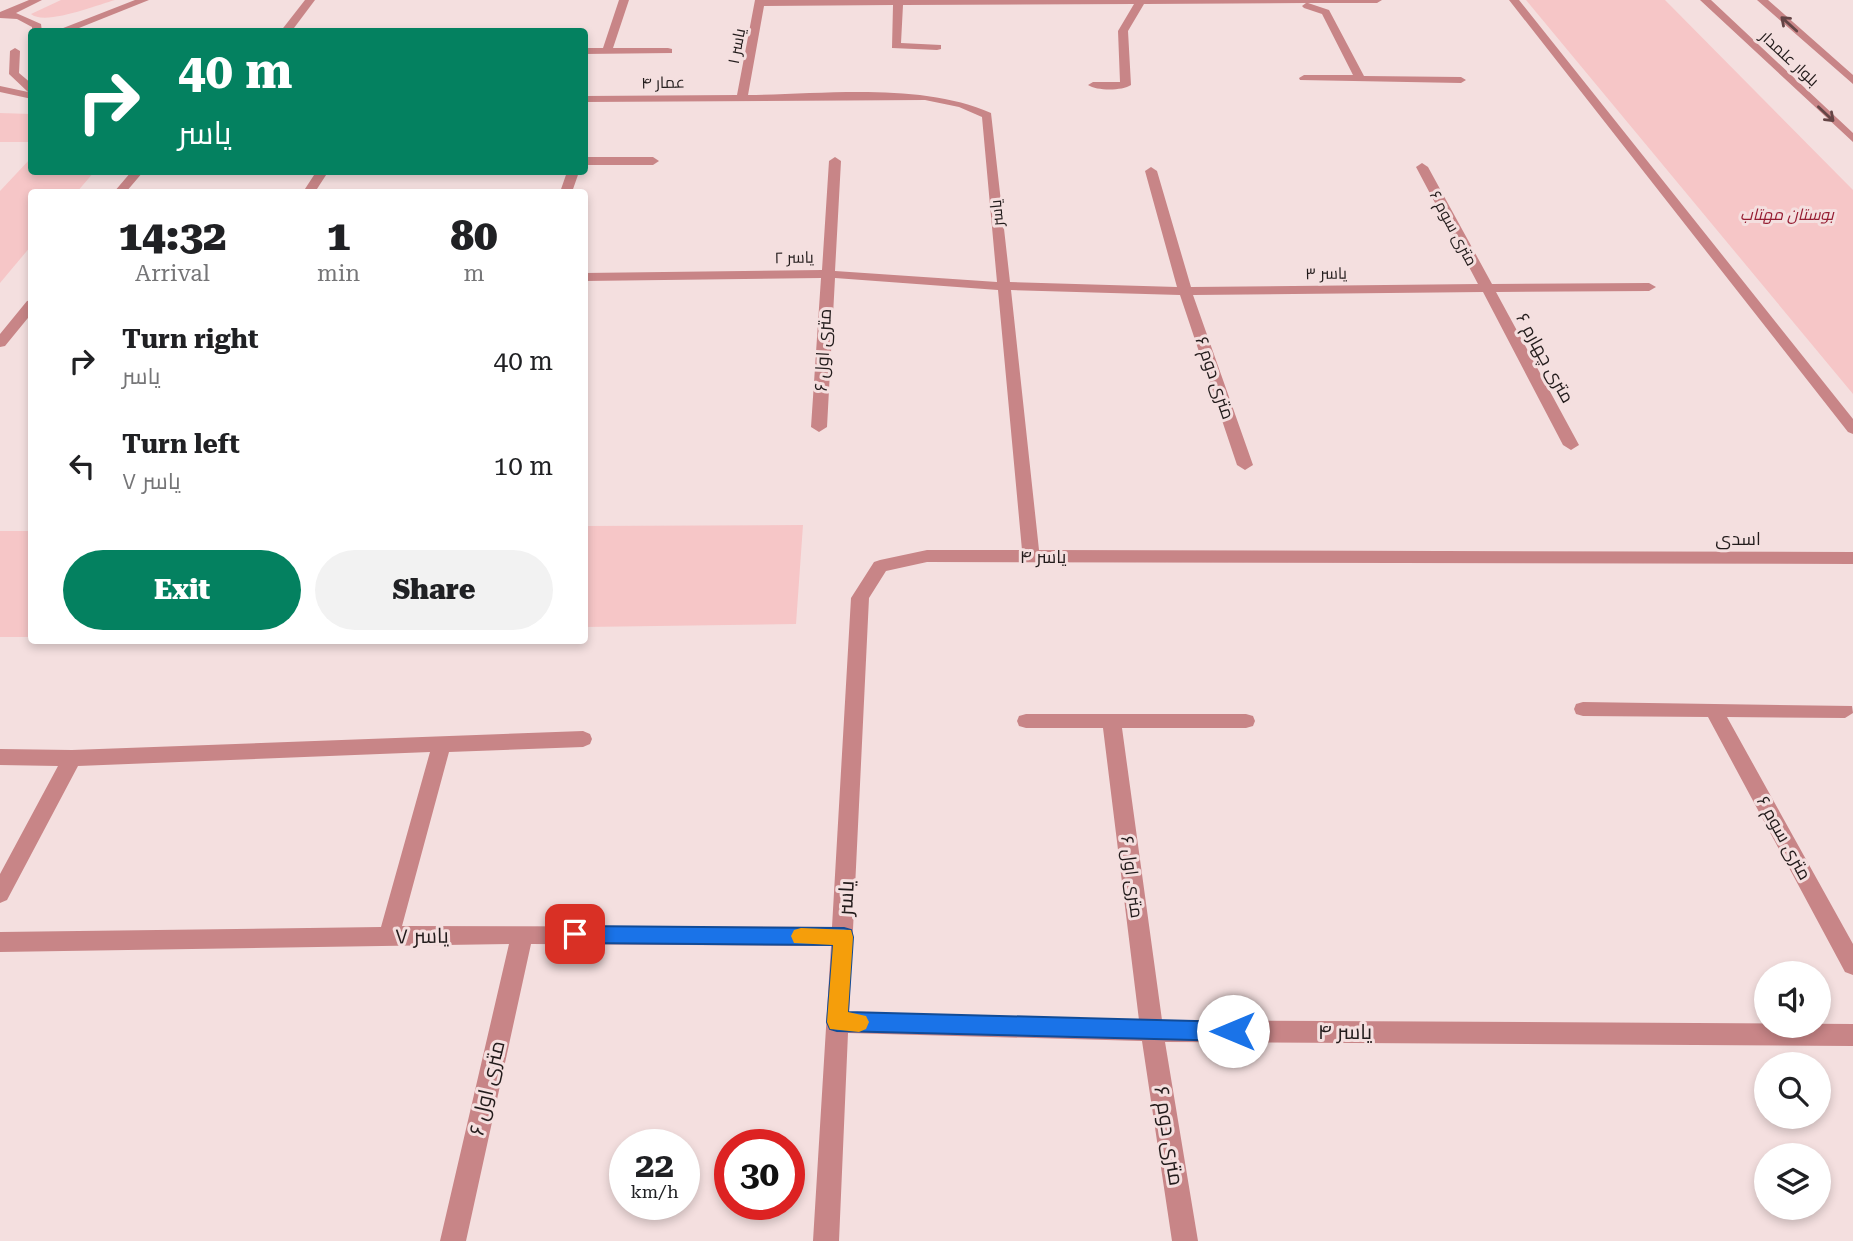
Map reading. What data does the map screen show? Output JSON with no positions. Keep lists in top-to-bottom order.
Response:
{
  "streets": {
    "street": [
      "یاسر ۱",
      "بلوار علمدار",
      "عمار ۴",
      "یاسر",
      "۶ متری سوم",
      "یاسر ۲",
      "یاسر ۳",
      "۶ متری اول",
      "۶ متری چهارم",
      "۶ متری دوم",
      "اسدی",
      "یاسر ۴",
      "یاسر ۷"
    ]
  },
  "crossings": [
    ["یاسر ۱", "عمار ۴"],
    ["یاسر ۱", "یاسر"],
    ["عمار ۴", "یاسر"],
    ["یاسر", "یاسر ۲"],
    ["یاسر", "یاسر ۳"],
    ["یاسر", "یاسر ۴"],
    ["یاسر", "یاسر ۷"],
    ["۶ متری سوم", "یاسر ۳"],
    ["۶ متری سوم", "۶ متری چهارم"],
    ["یاسر ۲", "یاسر ۳"],
    ["یاسر ۲", "۶ متری اول"],
    ["یاسر ۳", "۶ متری چهارم"],
    ["یاسر ۳", "۶ متری دوم"],
    ["۶ متری اول", "۶ متری دوم"],
    ["۶ متری اول", "یاسر ۴"],
    ["۶ متری اول", "یاسر ۷"],
    ["۶ متری دوم", "یاسر ۴"],
    ["اسدی", "یاسر ۴"]
  ],
  "parks": ["بوستان مهتاب"],
  "page": {
    "turn": ["40 m", "یاسر"],
    "eta": [
      "14:32",
      "Arrival",
      "1",
      "min",
      "80",
      "m"
    ],
    "list": [
      {
        "name": "Turn right",
        "note": "یاسر",
        "value": "40 m"
      },
      {
        "name": "Turn left",
        "note": "یاسر ۷",
        "value": "10 m"
      }
    ],
    "buttons": ["Exit", "Share"],
    "speed": "22 km/h",
    "limit": "30"
  }
}
